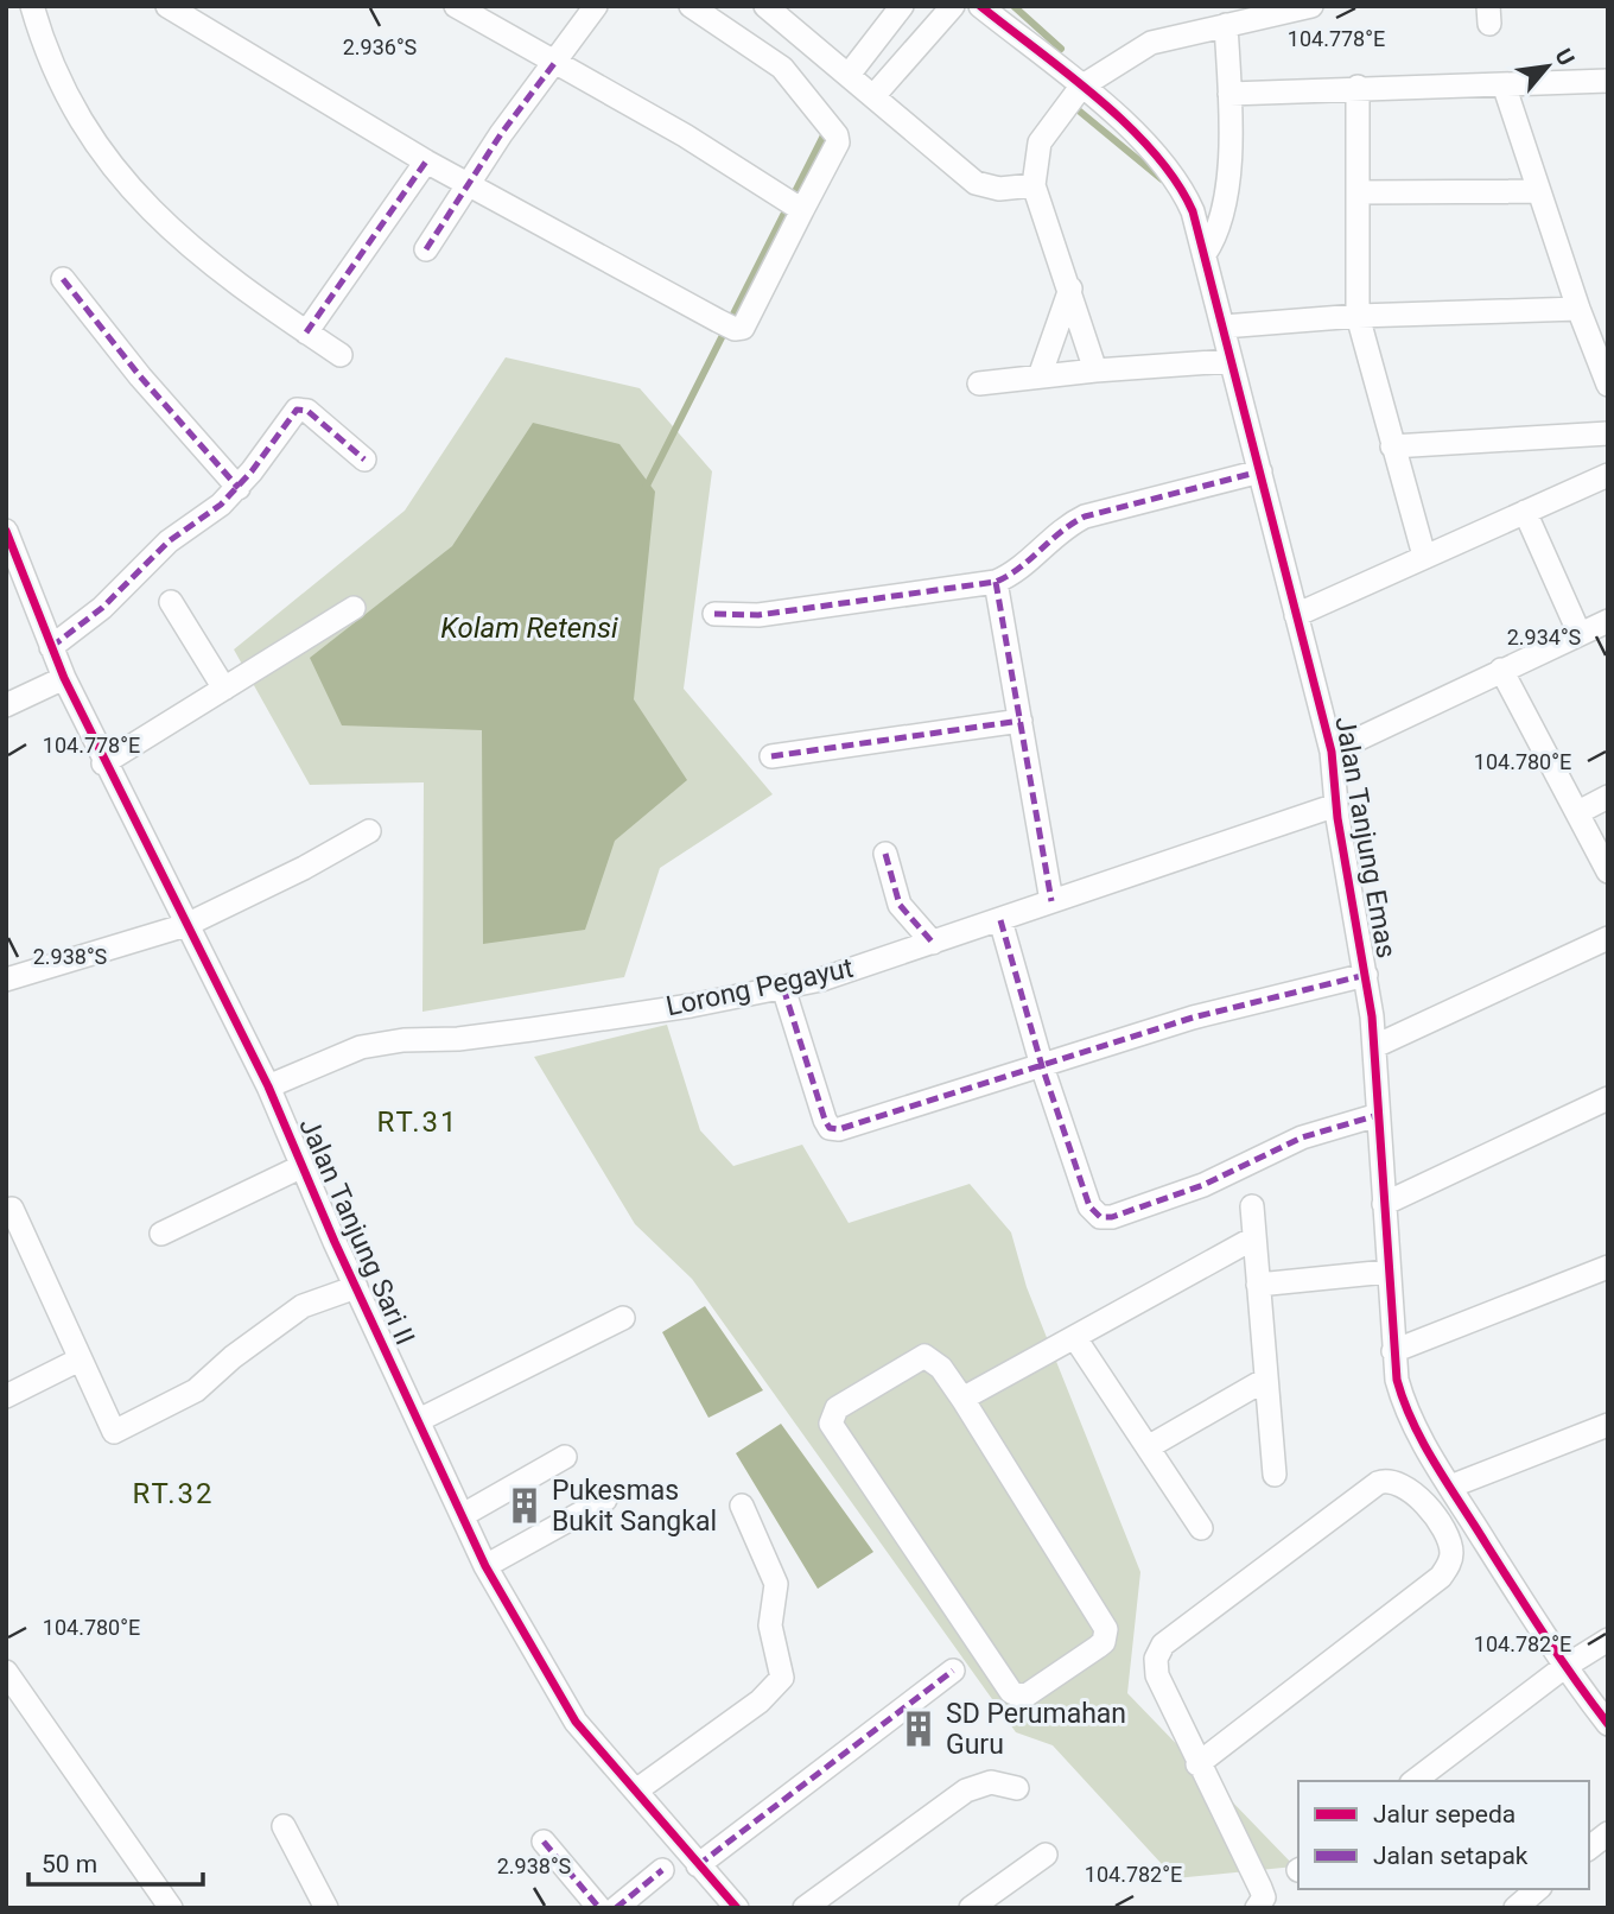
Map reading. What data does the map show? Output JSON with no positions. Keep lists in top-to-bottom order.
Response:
{
  "streets": {
    "street": ["Jalan Tanjung Emas", "Lorong Pegayut", "Jalan Tanjung Sari II"]
  },
  "crossings": [
    ["Jalan Tanjung Emas", "Lorong Pegayut"],
    ["Lorong Pegayut", "Jalan Tanjung Sari II"]
  ],
  "districts": ["RT.31", "RT.32"],
  "water": ["Kolam Retensi"],
  "places": {
    "building": ["Pukesmas Bukit Sangkal", "SD Perumahan Guru"]
  },
  "legend": ["Jalur sepeda", "Jalan setapak"],
  "scale_bar": "50 m",
  "north": "top right",
  "coordinates": [
    "104.778°E",
    "2.936°S",
    "2.934°S",
    "104.780°E",
    "2.938°S",
    "104.782°E"
  ]
}
